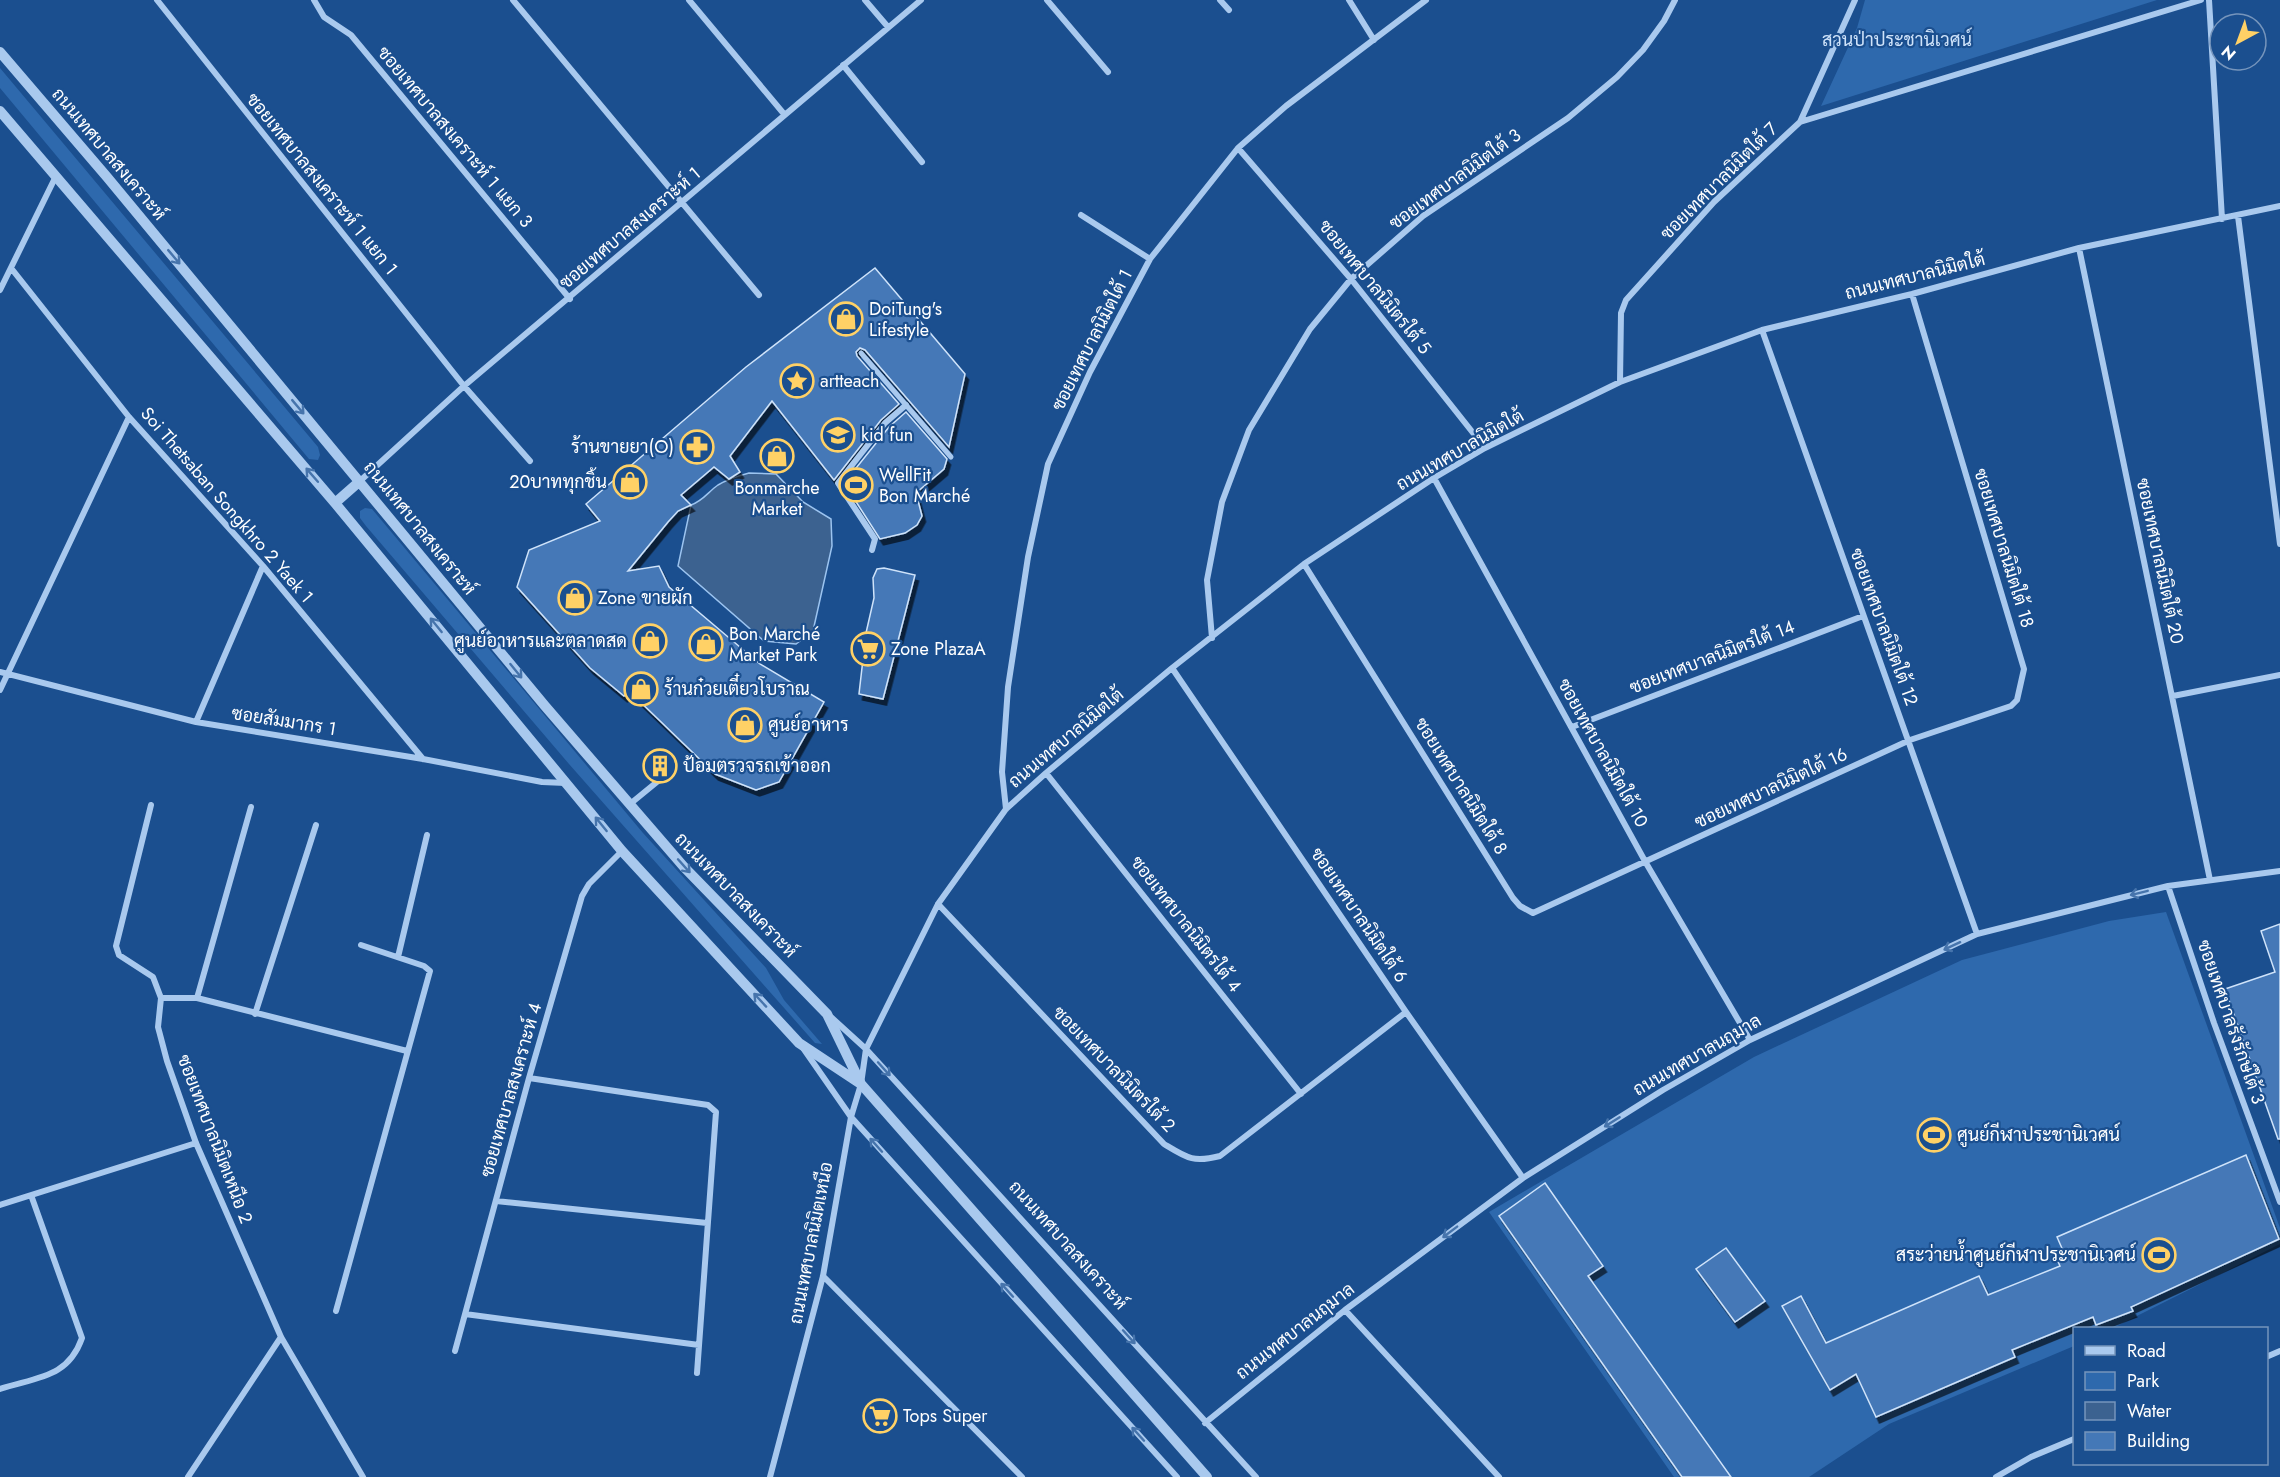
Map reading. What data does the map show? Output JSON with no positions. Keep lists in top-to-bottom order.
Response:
{
  "streets": {
    "street": [
      "ซอยเทศบาลสงเคราะห์ 1 แยก 3",
      "ถนนเทศบาลสงเคราะห์",
      "ซอยเทศบาลนิมิตใต้ 3",
      "ซอยเทศบาลนิมิตใต้ 7",
      "ซอยเทศบาลสงเคราะห์ 1 แยก 1",
      "ซอยเทศบาลสงเคราะห์ 1",
      "ถนนเทศบาลนิมิตใต้",
      "ซอยเทศบาลนิมิตรใต้ 5",
      "ซอยเทศบาลนิมิตใต้ 1",
      "Soi Thetsaban Songkhro 2 Yaek 1",
      "ซอยเทศบาลนิมิตใต้ 18",
      "ซอยเทศบาลนิมิตใต้ 20",
      "ซอยเทศบาลนิมิตใต้ 12",
      "ซอยเทศบาลนิมิตรใต้ 14",
      "ซอยสัมมากร 1",
      "ซอยเทศบาลนิมิตใต้ 10",
      "ซอยเทศบาลนิมิตใต้ 8",
      "ซอยเทศบาลนิมิตใต้ 16",
      "ซอยเทศบาลนิมิตใต้ 6",
      "ซอยเทศบาลนิมิตรใต้ 4",
      "ซอยเทศบาลรังรักษ์ใต้ 3",
      "ถนนเทศบาลนฤมาล",
      "ซอยเทศบาลนิมิตรใต้ 2",
      "ซอยเทศบาลสงเคราะห์ 4",
      "ซอยเทศบาลนิมิตเหนือ 2",
      "ถนนเทศบาลนิมิตเหนือ"
    ]
  },
  "crossings": [
    ["ซอยเทศบาลสงเคราะห์ 1 แยก 3", "ซอยเทศบาลสงเคราะห์ 1"],
    ["ถนนเทศบาลสงเคราะห์", "ซอยเทศบาลสงเคราะห์ 1"],
    ["ถนนเทศบาลสงเคราะห์", "ถนนเทศบาลนิมิตใต้"],
    ["ถนนเทศบาลสงเคราะห์", "ซอยสัมมากร 1"],
    ["ถนนเทศบาลสงเคราะห์", "ถนนเทศบาลนฤมาล"],
    ["ถนนเทศบาลสงเคราะห์", "ซอยเทศบาลสงเคราะห์ 4"],
    ["ถนนเทศบาลสงเคราะห์", "ถนนเทศบาลนิมิตเหนือ"],
    ["ซอยเทศบาลนิมิตใต้ 3", "ถนนเทศบาลนิมิตใต้"],
    ["ซอยเทศบาลนิมิตใต้ 3", "ซอยเทศบาลนิมิตรใต้ 5"],
    ["ซอยเทศบาลนิมิตใต้ 7", "ถนนเทศบาลนิมิตใต้"],
    ["ซอยเทศบาลสงเคราะห์ 1 แยก 1", "ซอยเทศบาลสงเคราะห์ 1"],
    ["ถนนเทศบาลนิมิตใต้", "ซอยเทศบาลนิมิตรใต้ 5"],
    ["ถนนเทศบาลนิมิตใต้", "ซอยเทศบาลนิมิตใต้ 1"],
    ["ถนนเทศบาลนิมิตใต้", "ซอยเทศบาลนิมิตใต้ 18"],
    ["ถนนเทศบาลนิมิตใต้", "ซอยเทศบาลนิมิตใต้ 20"],
    ["ถนนเทศบาลนิมิตใต้", "ซอยเทศบาลนิมิตใต้ 12"],
    ["ถนนเทศบาลนิมิตใต้", "ซอยเทศบาลนิมิตใต้ 10"],
    ["ถนนเทศบาลนิมิตใต้", "ซอยเทศบาลนิมิตใต้ 8"],
    ["ถนนเทศบาลนิมิตใต้", "ซอยเทศบาลนิมิตใต้ 6"],
    ["ถนนเทศบาลนิมิตใต้", "ซอยเทศบาลนิมิตรใต้ 4"],
    ["ถนนเทศบาลนิมิตใต้", "ซอยเทศบาลนิมิตรใต้ 2"],
    ["ถนนเทศบาลนิมิตใต้", "ถนนเทศบาลนิมิตเหนือ"],
    ["ซอยเทศบาลนิมิตรใต้ 5", "ซอยเทศบาลนิมิตใต้ 1"],
    ["Soi Thetsaban Songkhro 2 Yaek 1", "ซอยสัมมากร 1"],
    ["ซอยเทศบาลนิมิตใต้ 18", "ซอยเทศบาลนิมิตใต้ 12"],
    ["ซอยเทศบาลนิมิตใต้ 18", "ซอยเทศบาลนิมิตใต้ 16"],
    ["ซอยเทศบาลนิมิตใต้ 20", "ถนนเทศบาลนฤมาล"],
    ["ซอยเทศบาลนิมิตใต้ 12", "ซอยเทศบาลนิมิตรใต้ 14"],
    ["ซอยเทศบาลนิมิตใต้ 12", "ซอยเทศบาลนิมิตใต้ 16"],
    ["ซอยเทศบาลนิมิตใต้ 12", "ถนนเทศบาลนฤมาล"],
    ["ซอยเทศบาลนิมิตรใต้ 14", "ซอยเทศบาลนิมิตใต้ 10"],
    ["ซอยเทศบาลนิมิตใต้ 10", "ซอยเทศบาลนิมิตใต้ 8"],
    ["ซอยเทศบาลนิมิตใต้ 10", "ซอยเทศบาลนิมิตใต้ 16"],
    ["ซอยเทศบาลนิมิตใต้ 10", "ถนนเทศบาลนฤมาล"],
    ["ซอยเทศบาลนิมิตใต้ 8", "ซอยเทศบาลนิมิตใต้ 16"],
    ["ซอยเทศบาลนิมิตใต้ 6", "ถนนเทศบาลนฤมาล"],
    ["ซอยเทศบาลนิมิตใต้ 6", "ซอยเทศบาลนิมิตรใต้ 2"],
    ["ซอยเทศบาลนิมิตรใต้ 4", "ซอยเทศบาลนิมิตรใต้ 2"],
    ["ซอยเทศบาลรังรักษ์ใต้ 3", "ถนนเทศบาลนฤมาล"]
  ],
  "one_way": ["ถนนเทศบาลนฤมาล"],
  "parks": ["สวนป่าประชานิเวศน์"],
  "places": {
    "shop": [
      "DoiTung's Lifestyle",
      "Bonmarche Market",
      "20บาททุกชิ้น",
      "Zone ขายผัก",
      "ศูนย์อาหารและตลาดสด",
      "Bon Marché Market Park",
      "ร้านก๋วยเตี๋ยวโบราณ",
      "ศูนย์อาหาร"
    ],
    "place": ["artteach"],
    "school or university": ["kid fun"],
    "pharmacy": ["ร้านขายยา(O)"],
    "sports": ["WellFit Bon Marché", "ศูนย์กีฬาประชานิเวศน์", "สระว่ายน้ำศูนย์กีฬาประชานิเวศน์"],
    "supermarket": ["Zone PlazaA", "Tops Super"],
    "building": ["ป้อมตรวจรถเข้าออก"]
  },
  "legend": [
    "Road",
    "Park",
    "Water",
    "Building"
  ],
  "north": "bottom left"
}
